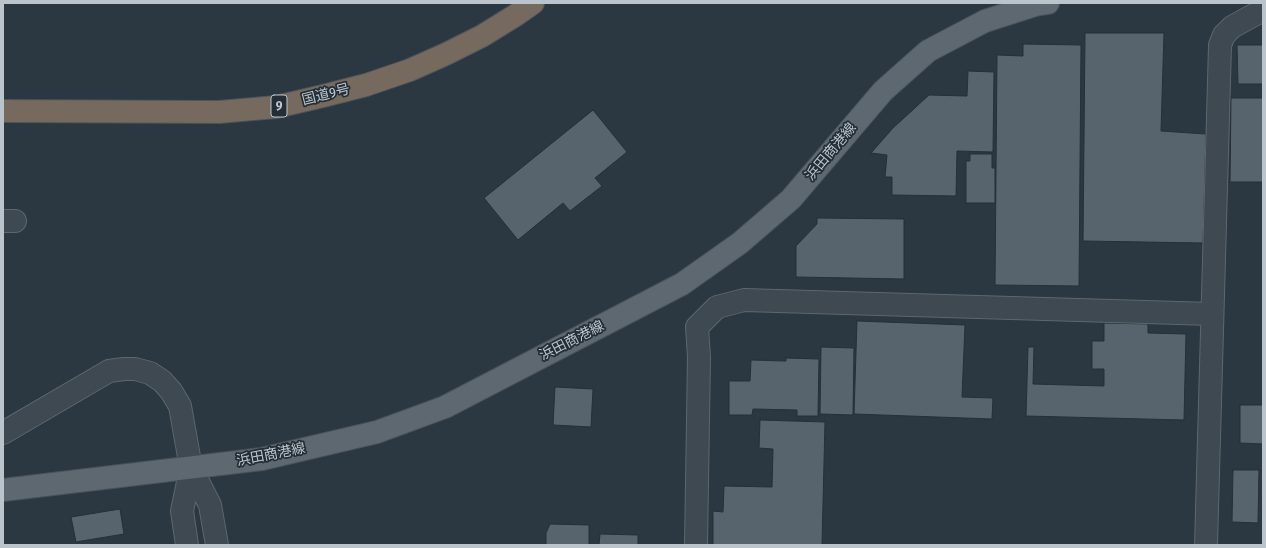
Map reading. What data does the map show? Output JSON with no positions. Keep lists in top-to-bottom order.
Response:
{
  "streets": {
    "highway": ["国道9号", "9"],
    "main road": ["浜田商港線"]
  }
}
